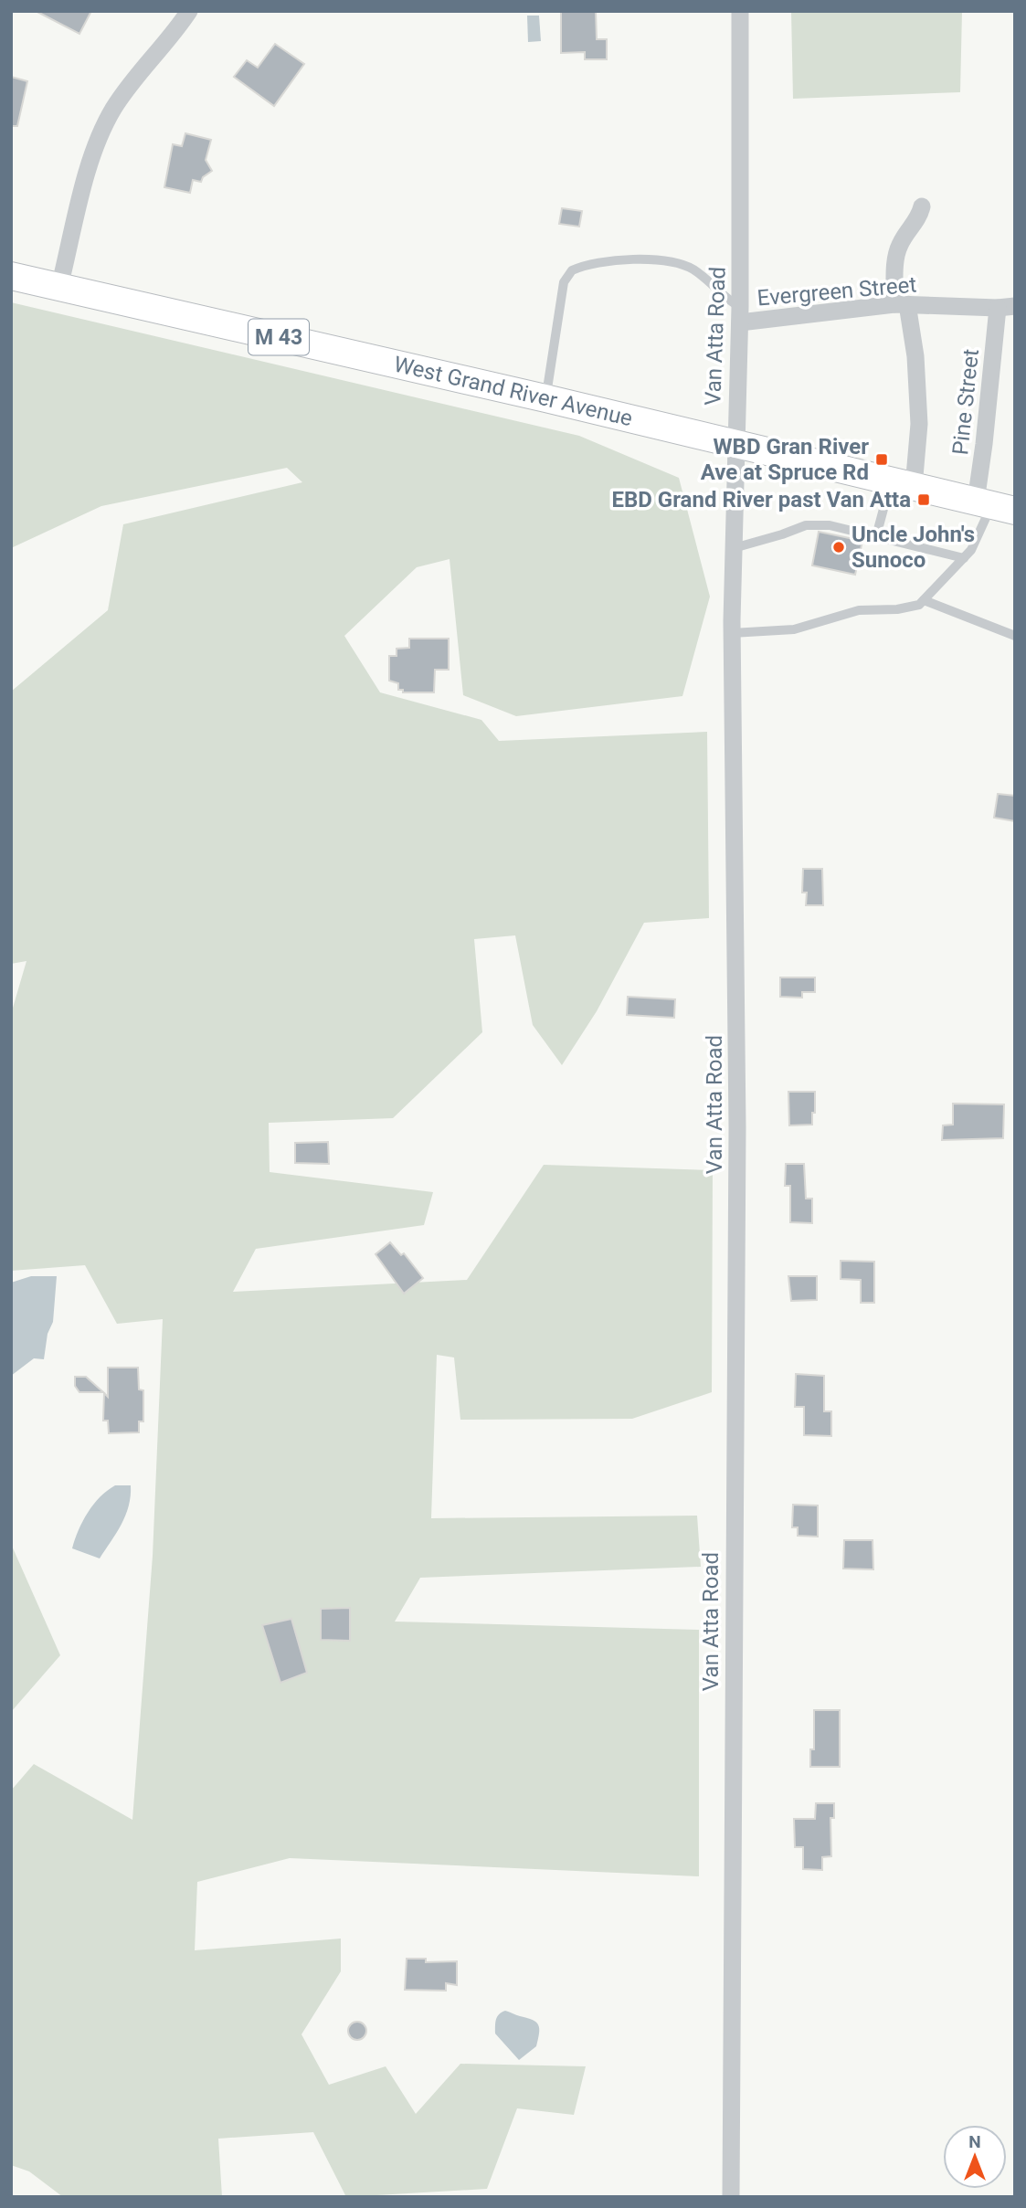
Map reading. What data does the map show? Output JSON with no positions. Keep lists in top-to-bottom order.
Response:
{
  "streets": {
    "main road": ["M 43", "West Grand River Avenue"],
    "street": ["Evergreen Street", "Van Atta Road", "Pine Street"]
  },
  "crossings": [
    ["Evergreen Street", "Van Atta Road"],
    ["Evergreen Street", "Pine Street"],
    ["Van Atta Road", "West Grand River Avenue"],
    ["West Grand River Avenue", "Pine Street"]
  ],
  "places": {
    "transit": ["WBD Gran River Ave at Spruce Rd", "EBD Grand River past Van Atta"],
    "other": ["Uncle John's Sunoco"]
  },
  "north": "top"
}
